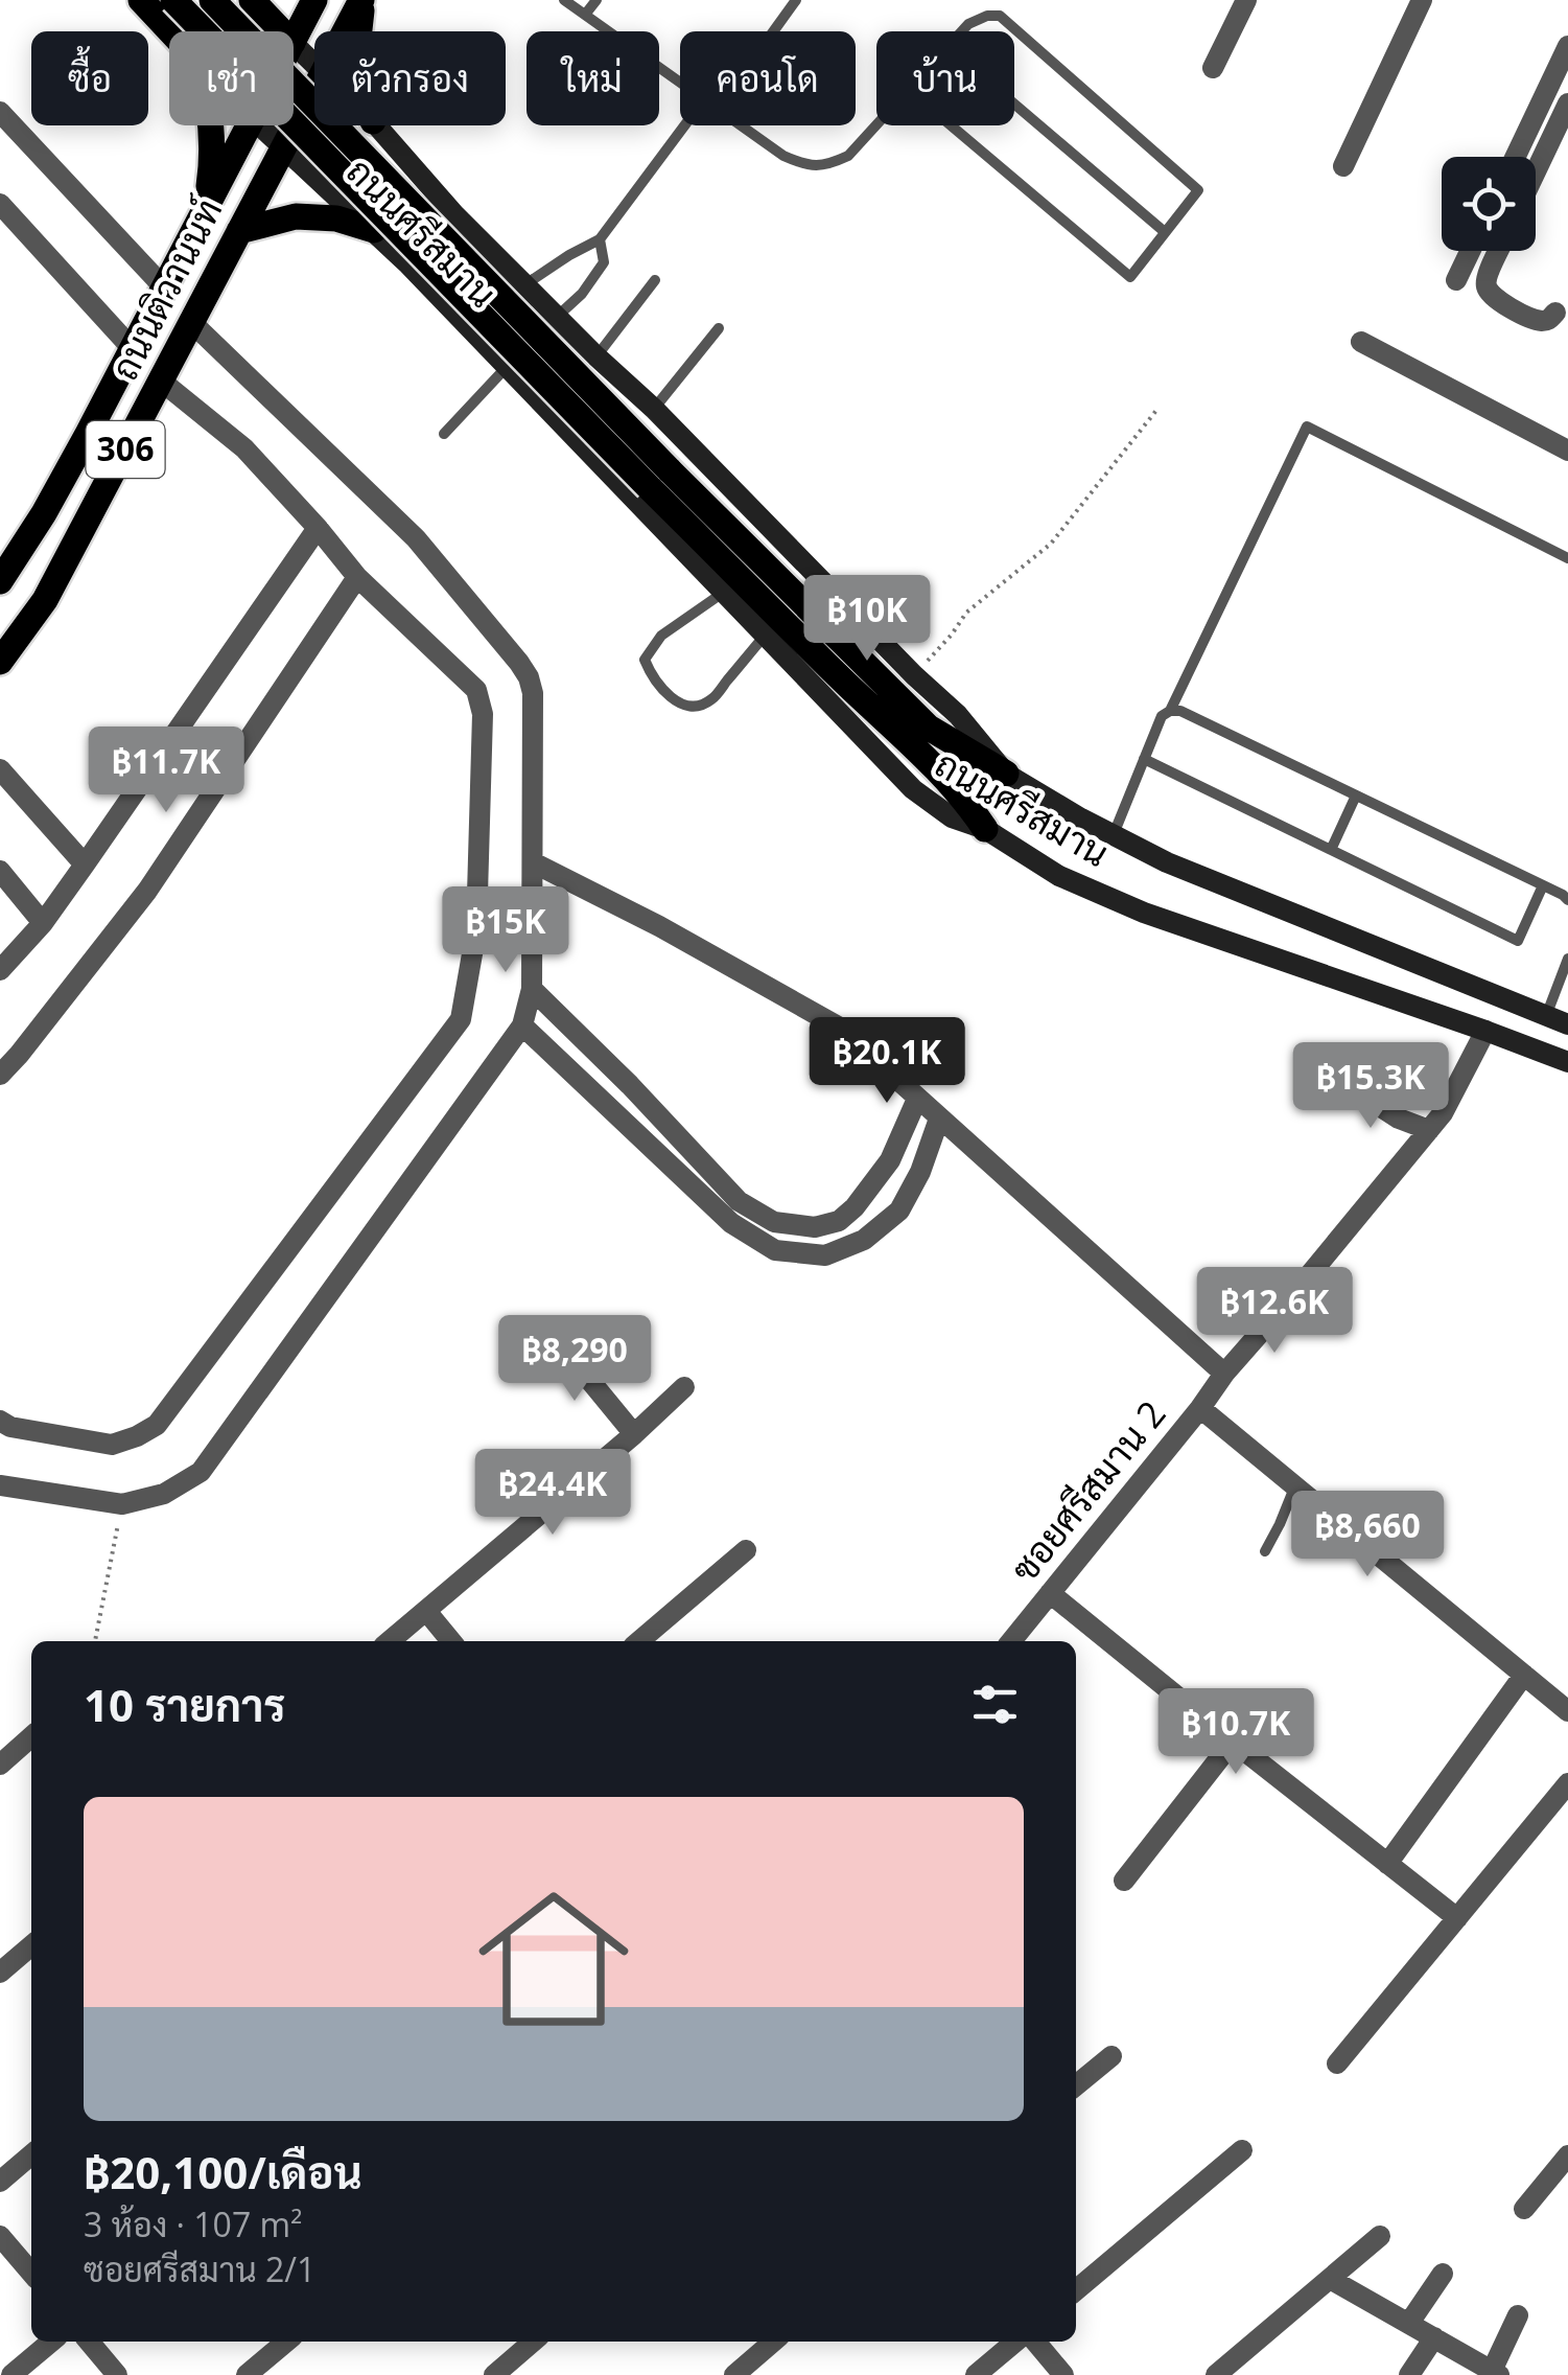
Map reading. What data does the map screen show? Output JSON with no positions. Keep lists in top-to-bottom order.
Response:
{
  "streets": {
    "main road": ["ถนนศรีสมาน", "ถนนติวานนท์", "306"],
    "street": ["ซอยศรีสมาน 2"]
  },
  "crossings": [
    ["ถนนศรีสมาน", "ถนนติวานนท์"],
    ["ถนนศรีสมาน", "ซอยศรีสมาน 2"]
  ],
  "page": {
    "chip": [
      "ซื้อ",
      "เช่า",
      "ตัวกรอง",
      "ใหม่",
      "คอนโด",
      "บ้าน"
    ],
    "price": [
      "฿10K",
      "฿11.7K",
      "฿15K",
      "฿20.1K",
      "฿15.3K",
      "฿12.6K",
      "฿8,290",
      "฿24.4K",
      "฿8,660",
      "฿10.7K"
    ],
    "heading": "10 รายการ",
    "list": [
      {
        "name": "฿20,100/เดือน",
        "note": "3 ห้อง · 107 m² · ซอยศรีสมาน 2/1"
      }
    ]
  }
}
